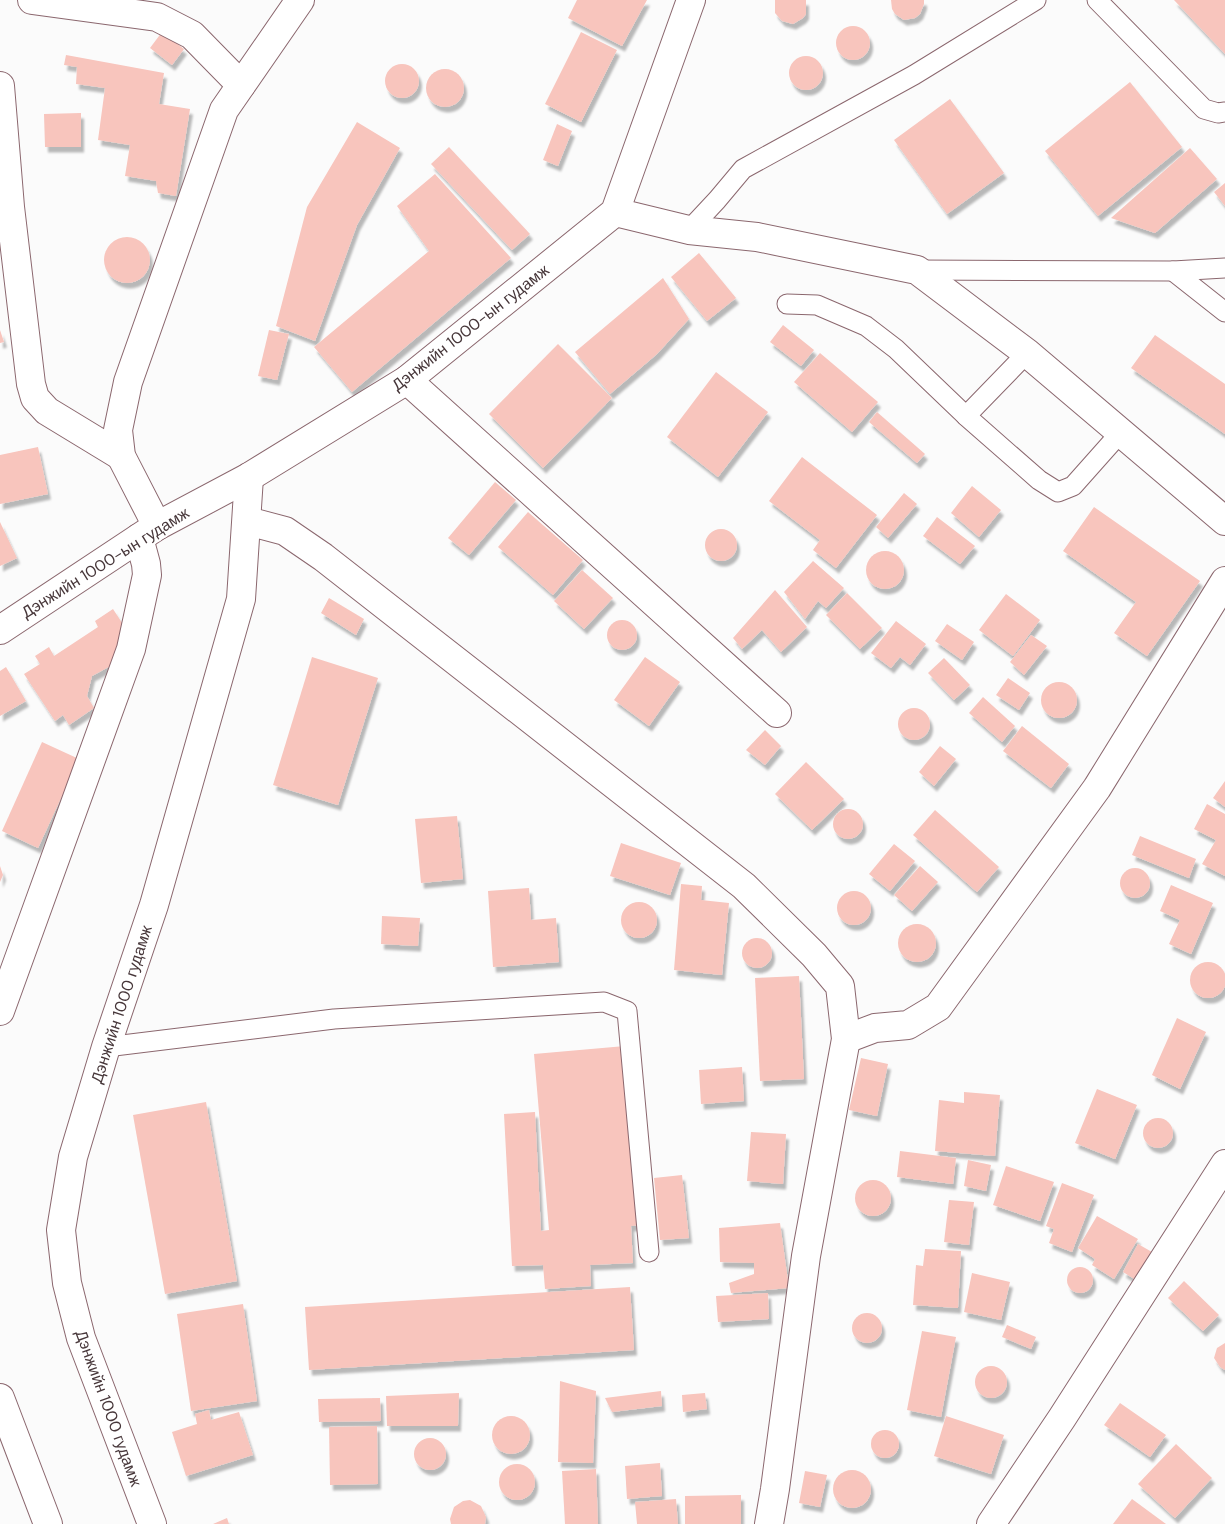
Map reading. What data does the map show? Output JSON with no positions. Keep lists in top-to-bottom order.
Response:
{
  "streets": {
    "street": ["Дэнжийн 1000-ын гудамж", "Дэнжийн 1000 гудамж"]
  },
  "crossings": [
    ["Дэнжийн 1000-ын гудамж", "Дэнжийн 1000 гудамж"]
  ]
}
